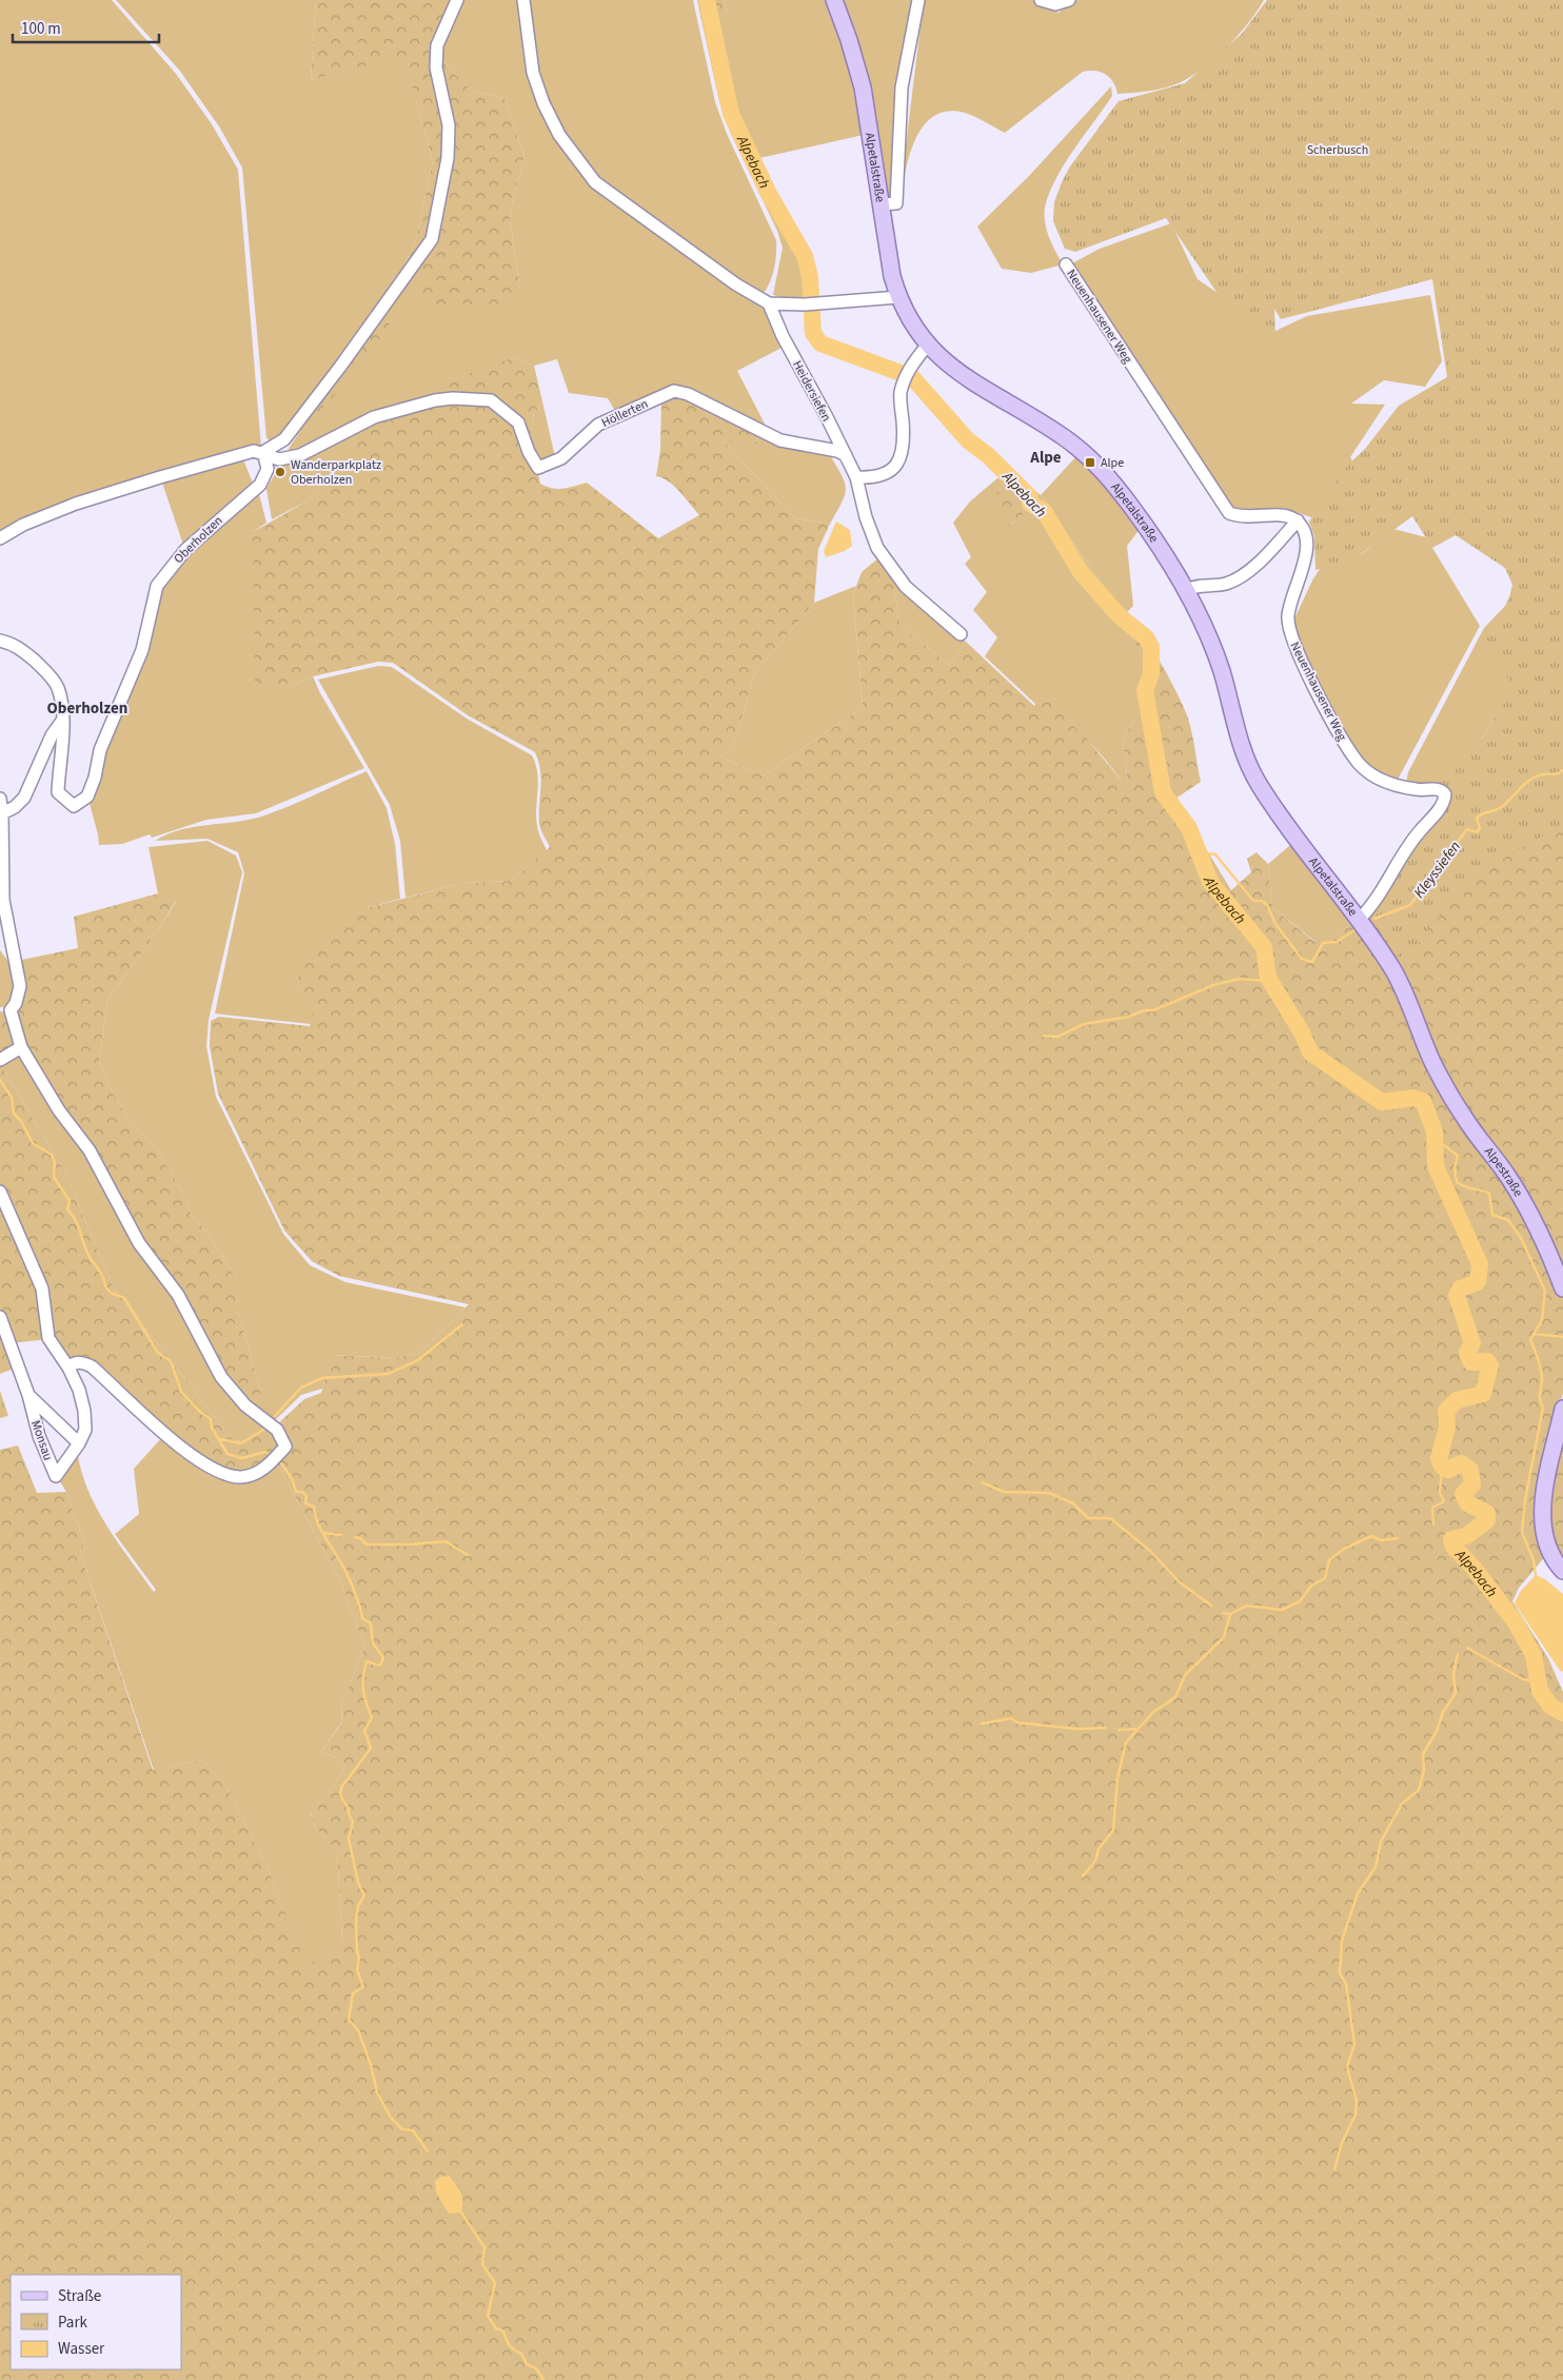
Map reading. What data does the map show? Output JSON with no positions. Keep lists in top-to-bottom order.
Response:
{
  "streets": {
    "main road": ["Alpetalstraße", "Alpestraße"],
    "street": [
      "Neuenhausener Weg",
      "Heidersiefen",
      "Höllerten",
      "Oberholzen",
      "Monsau"
    ]
  },
  "crossings": [
    ["Alpetalstraße", "Neuenhausener Weg"],
    ["Alpetalstraße", "Alpestraße"],
    ["Heidersiefen", "Höllerten"],
    ["Höllerten", "Oberholzen"]
  ],
  "districts": ["Alpe", "Oberholzen"],
  "water": ["Alpebach", "Kleyssiefen"],
  "parks": ["Scherbusch"],
  "places": {
    "transit": ["Alpe"],
    "other": ["Wanderparkplatz Oberholzen"]
  },
  "legend": ["Straße", "Park", "Wasser"],
  "scale_bar": "100 m"
}
